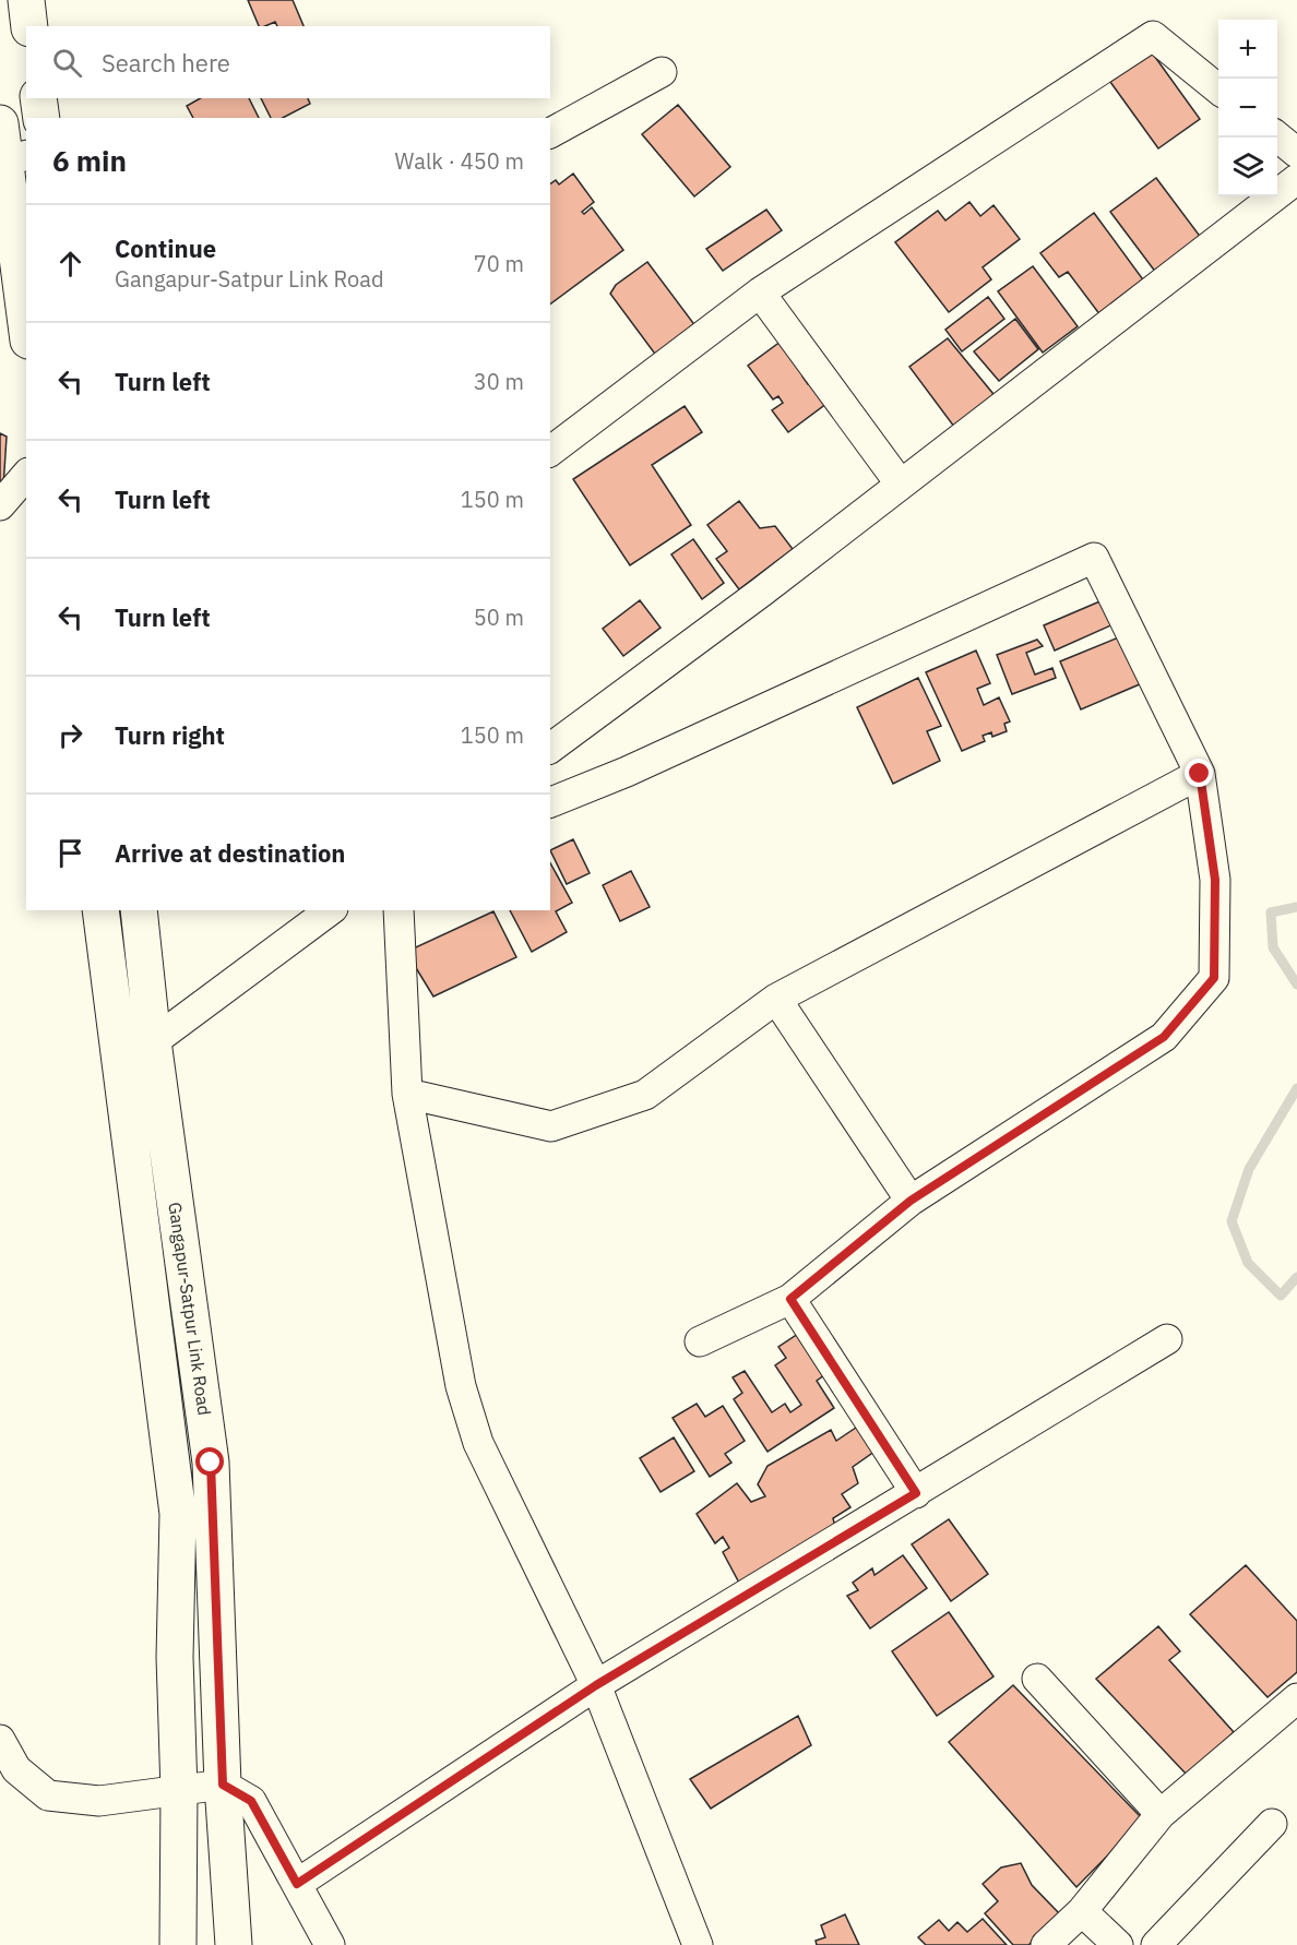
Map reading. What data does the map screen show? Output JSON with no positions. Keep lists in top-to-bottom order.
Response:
{
  "streets": {
    "main road": ["Gangapur-Satpur Link Road"]
  },
  "page": {
    "map_buttons": ["+", "−"],
    "search": "Search here",
    "heading": ["6 min", "Walk · 450 m"],
    "list": [
      ["Continue", "Gangapur-Satpur Link Road", "70 m"],
      ["Turn left", "30 m"],
      ["Turn left", "150 m"],
      ["Turn left", "50 m"],
      ["Turn right", "150 m"],
      "Arrive at destination"
    ]
  }
}
